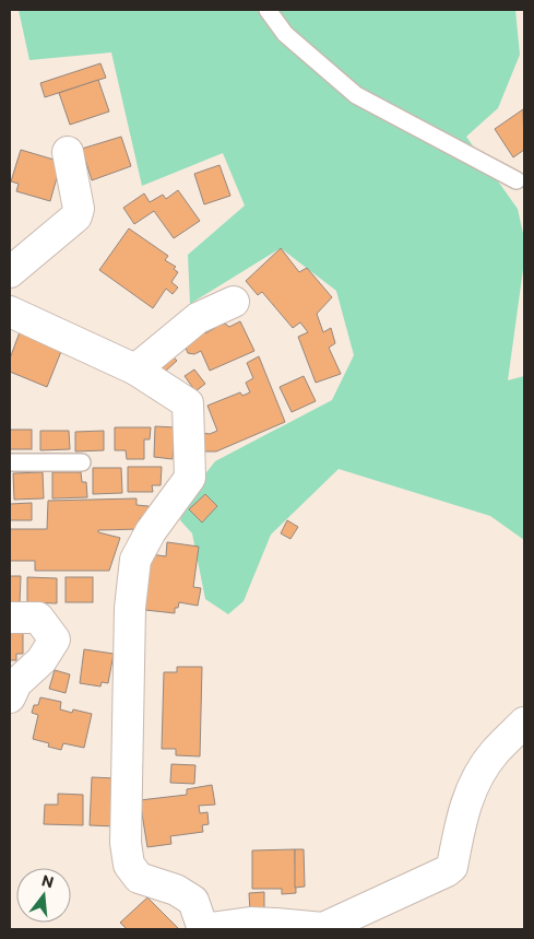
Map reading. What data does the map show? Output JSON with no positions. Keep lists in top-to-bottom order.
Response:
{
  "north": "top"
}
